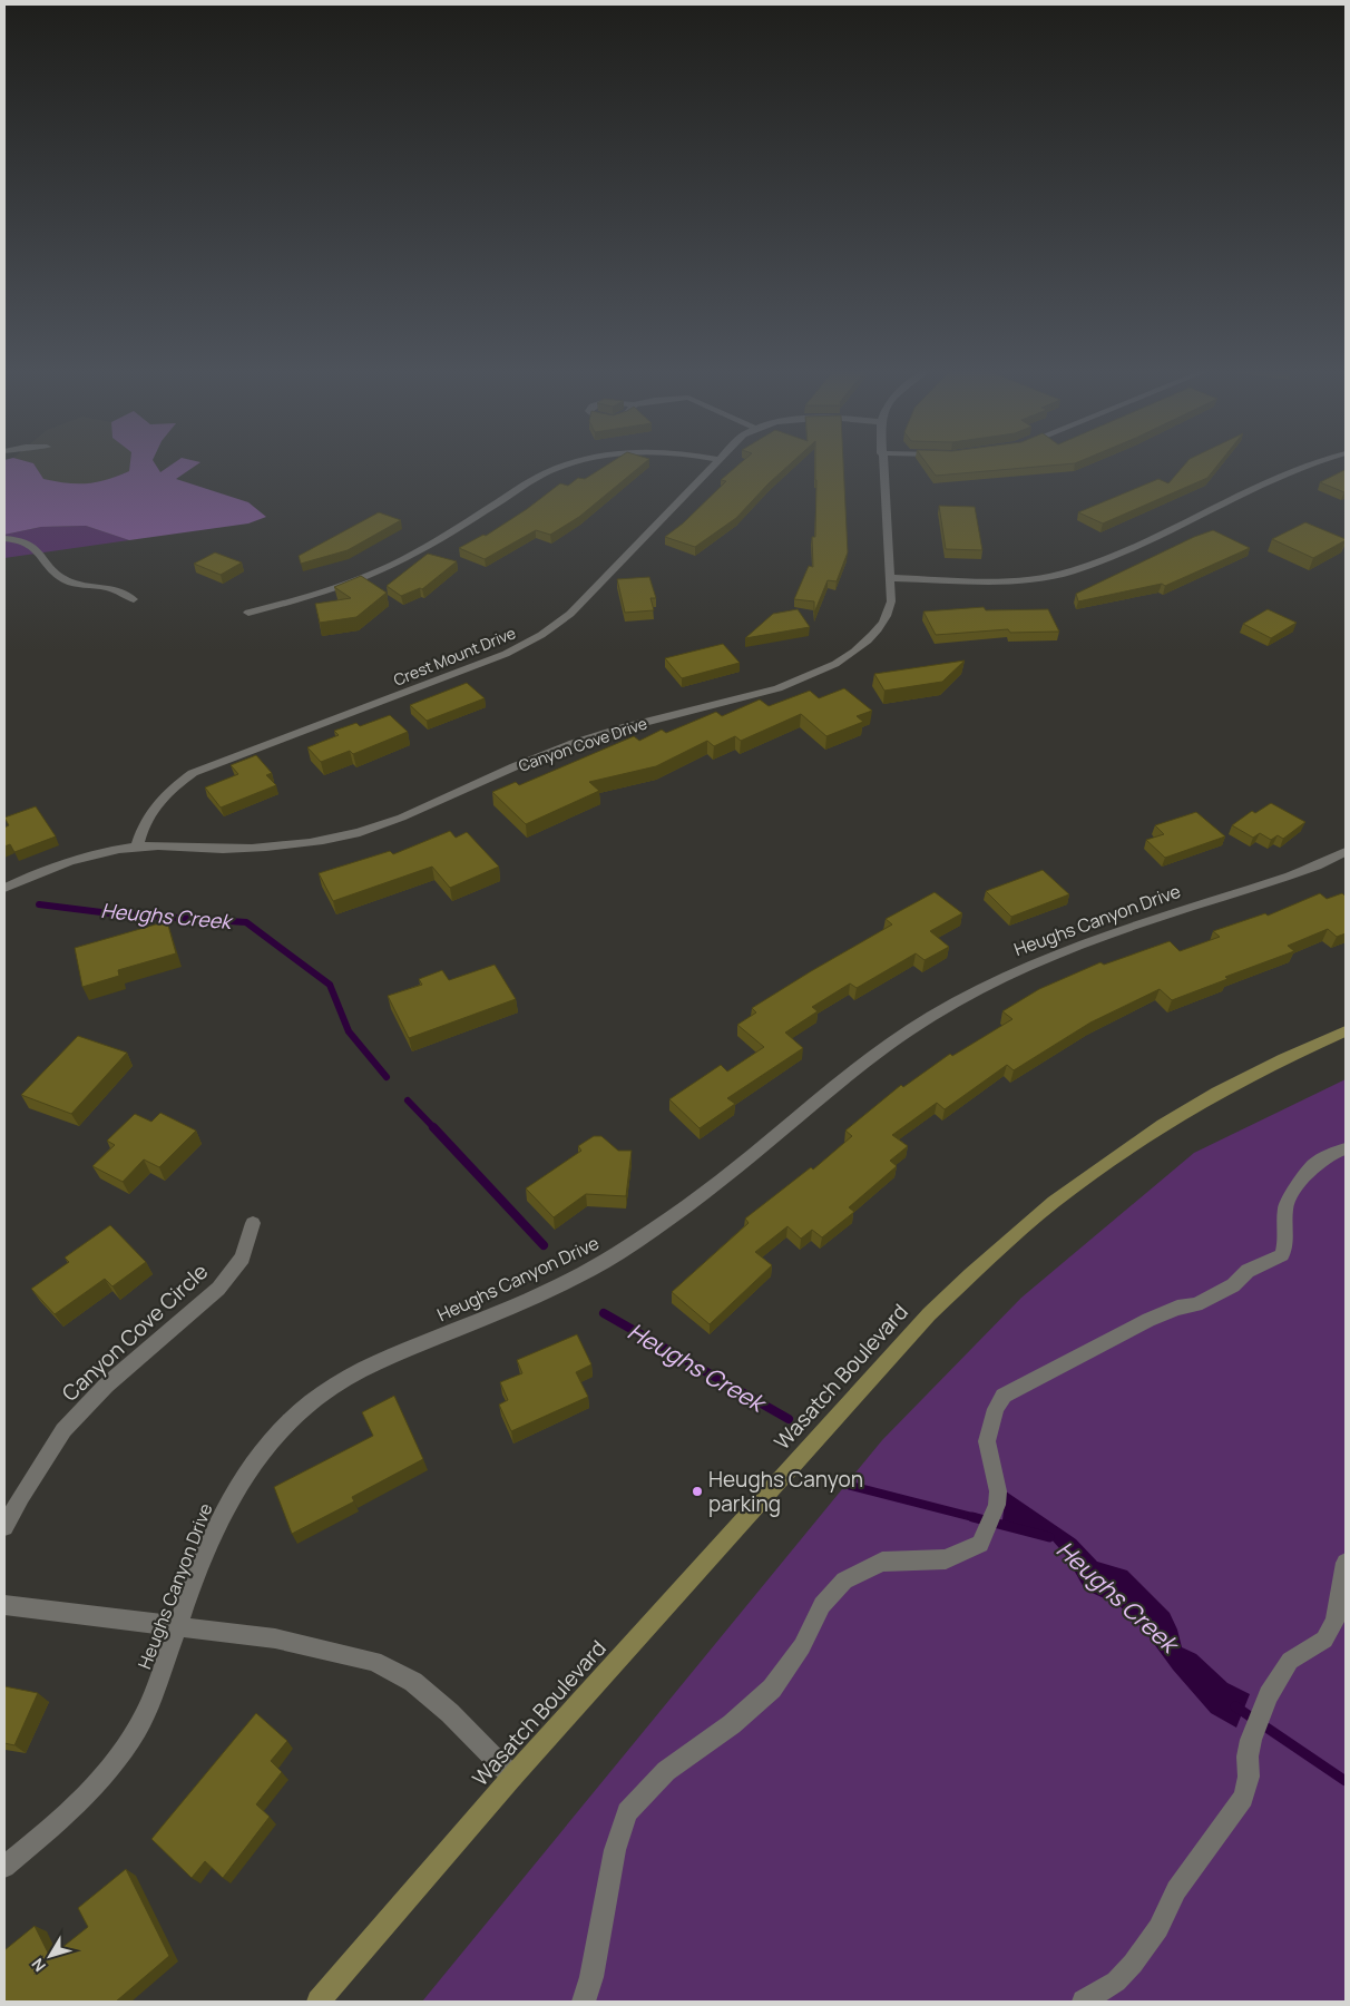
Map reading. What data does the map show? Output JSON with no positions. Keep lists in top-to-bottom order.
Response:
{
  "streets": {
    "street": [
      "Crest Mount Drive",
      "Canyon Cove Drive",
      "Heughs Canyon Drive",
      "Canyon Cove Circle",
      "Wasatch Boulevard"
    ]
  },
  "crossings": [
    ["Crest Mount Drive", "Canyon Cove Drive"]
  ],
  "water": ["Heughs Creek"],
  "places": ["Heughs Canyon parking"],
  "north": "bottom left"
}
